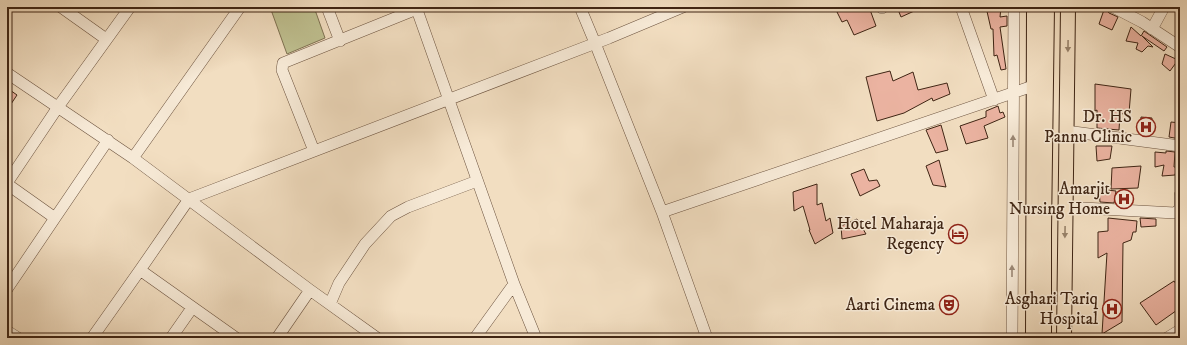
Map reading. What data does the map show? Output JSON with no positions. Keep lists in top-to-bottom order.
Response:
{
  "places": {
    "hospital": ["Dr. HS Pannu Clinic", "Amarjit Nursing Home", "Asghari Tariq Hospital"],
    "hotel": ["Hotel Maharaja Regency"],
    "theatre": ["Aarti Cinema"]
  }
}
